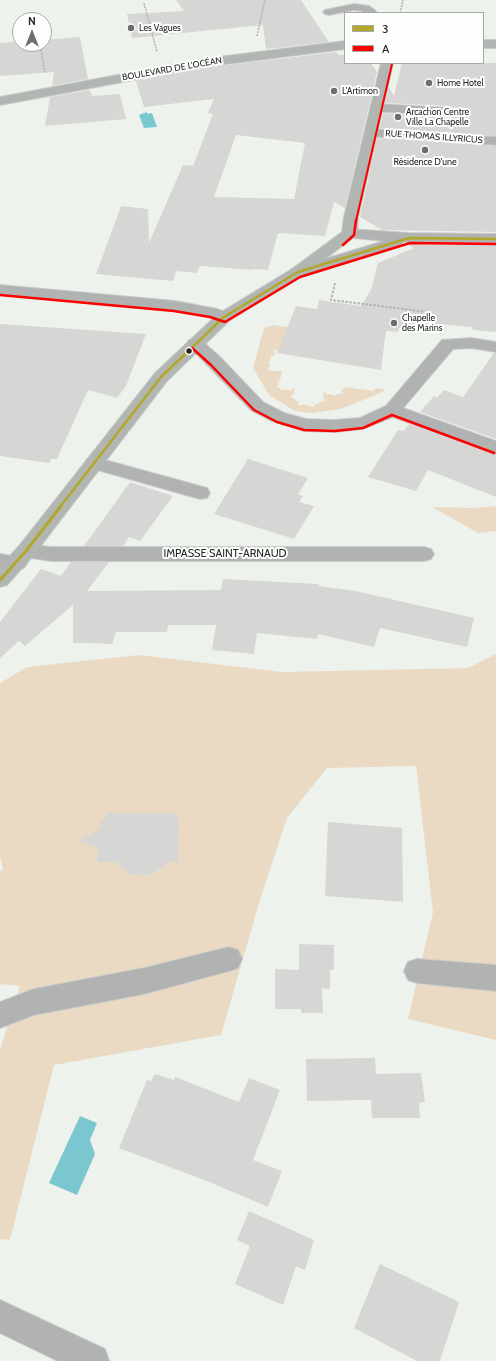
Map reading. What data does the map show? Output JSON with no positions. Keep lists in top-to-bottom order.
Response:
{
  "streets": {
    "main road": ["BOULEVARD DE L'OCÉAN"],
    "street": ["RUE THOMAS ILLYRICUS", "IMPASSE SAINT-ARNAUD"]
  },
  "places": [
    "Les Vagues",
    "Home Hotel",
    "L'Artimon",
    "Arcachon Centre Ville La Chapelle",
    "Résidence D'une",
    "Chapelle des Marins"
  ],
  "lines": ["transit line A", "transit line 3"],
  "legend": ["3", "A"],
  "north": "top"
}
